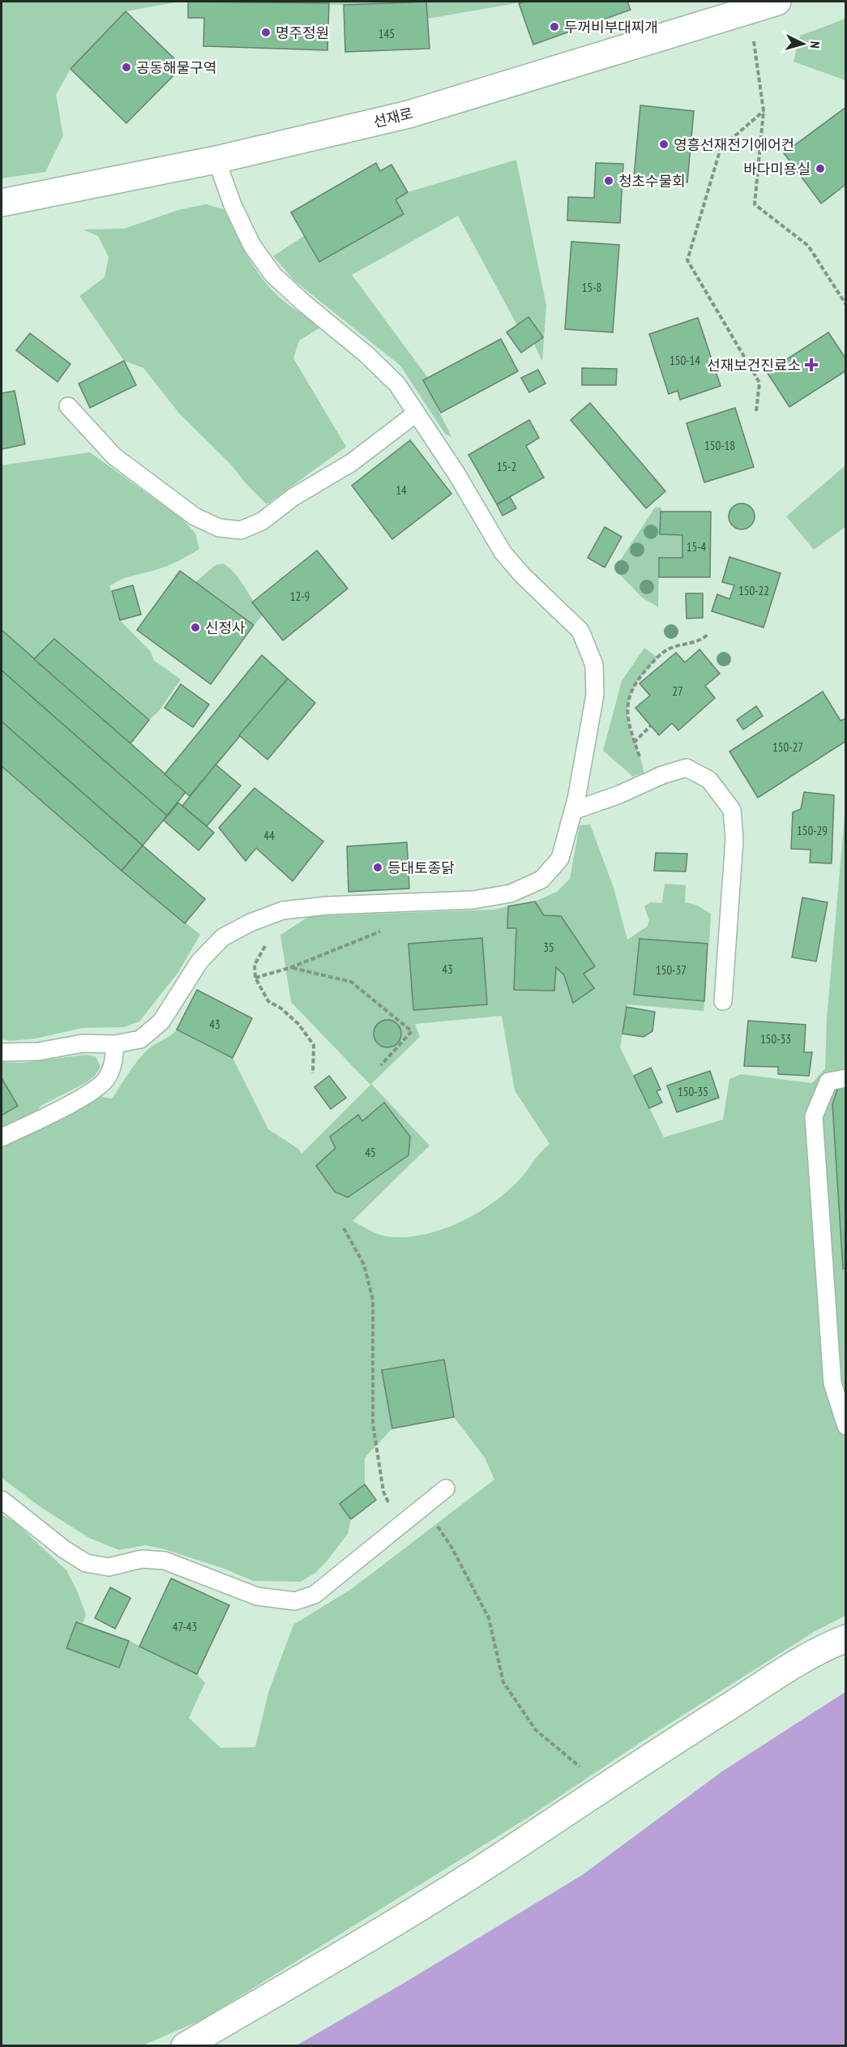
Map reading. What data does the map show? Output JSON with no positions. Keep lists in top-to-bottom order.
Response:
{
  "streets": {
    "street": ["선재로"]
  },
  "places": {
    "other": [
      "두꺼비부대찌개",
      "명주정원",
      "공동해물구역",
      "영흥선재전기에어컨",
      "바다미용실",
      "청초수물회",
      "신정사",
      "등대토종닭"
    ],
    "health": ["선재보건진료소"]
  },
  "house_numbers": [
    "145",
    "15-8",
    "150-14",
    "150-18",
    "15-2",
    "14",
    "15-4",
    "150-22",
    "12-9",
    "27",
    "150-27",
    "150-29",
    "44",
    "35",
    "43",
    "150-37",
    "43",
    "150-33",
    "150-35",
    "45",
    "47-43"
  ],
  "north": "right"
}
